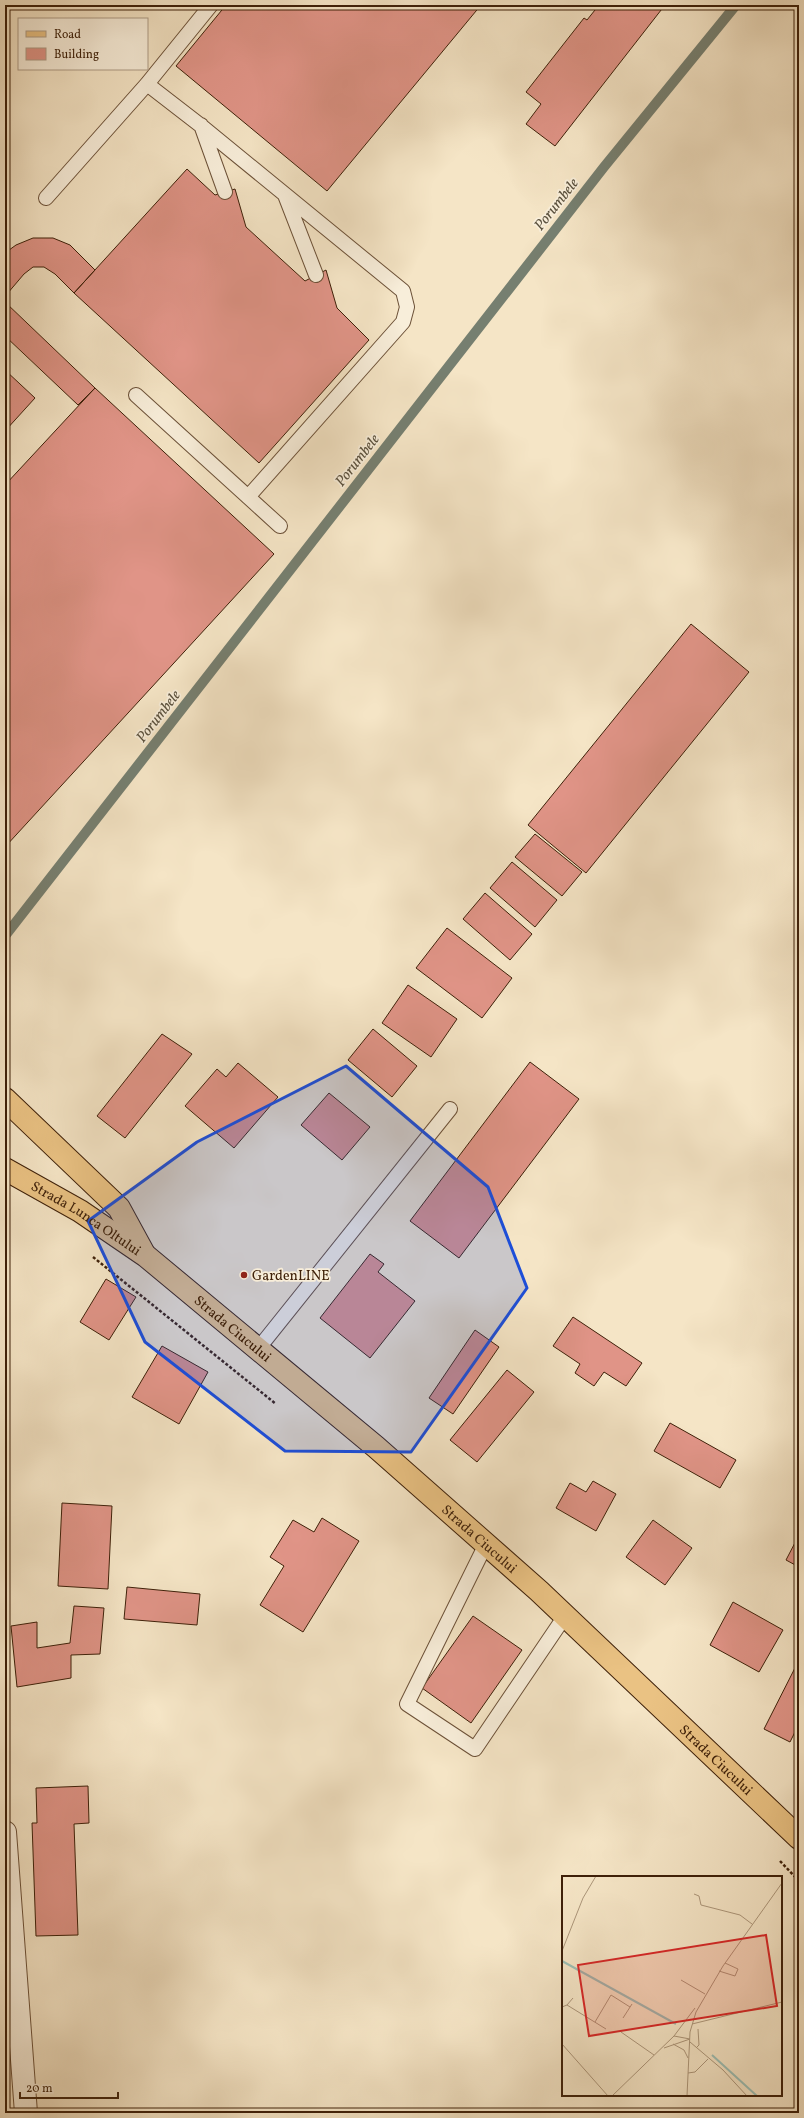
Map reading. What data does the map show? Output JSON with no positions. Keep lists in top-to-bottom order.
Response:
{
  "streets": {
    "main road": ["Strada Lunca Oltului", "Strada Ciucului"]
  },
  "crossings": [
    ["Strada Lunca Oltului", "Strada Ciucului"]
  ],
  "water": ["Porumbele"],
  "places": ["GardenLINE"],
  "legend": ["Road", "Building"],
  "scale_bar": "20 m"
}
